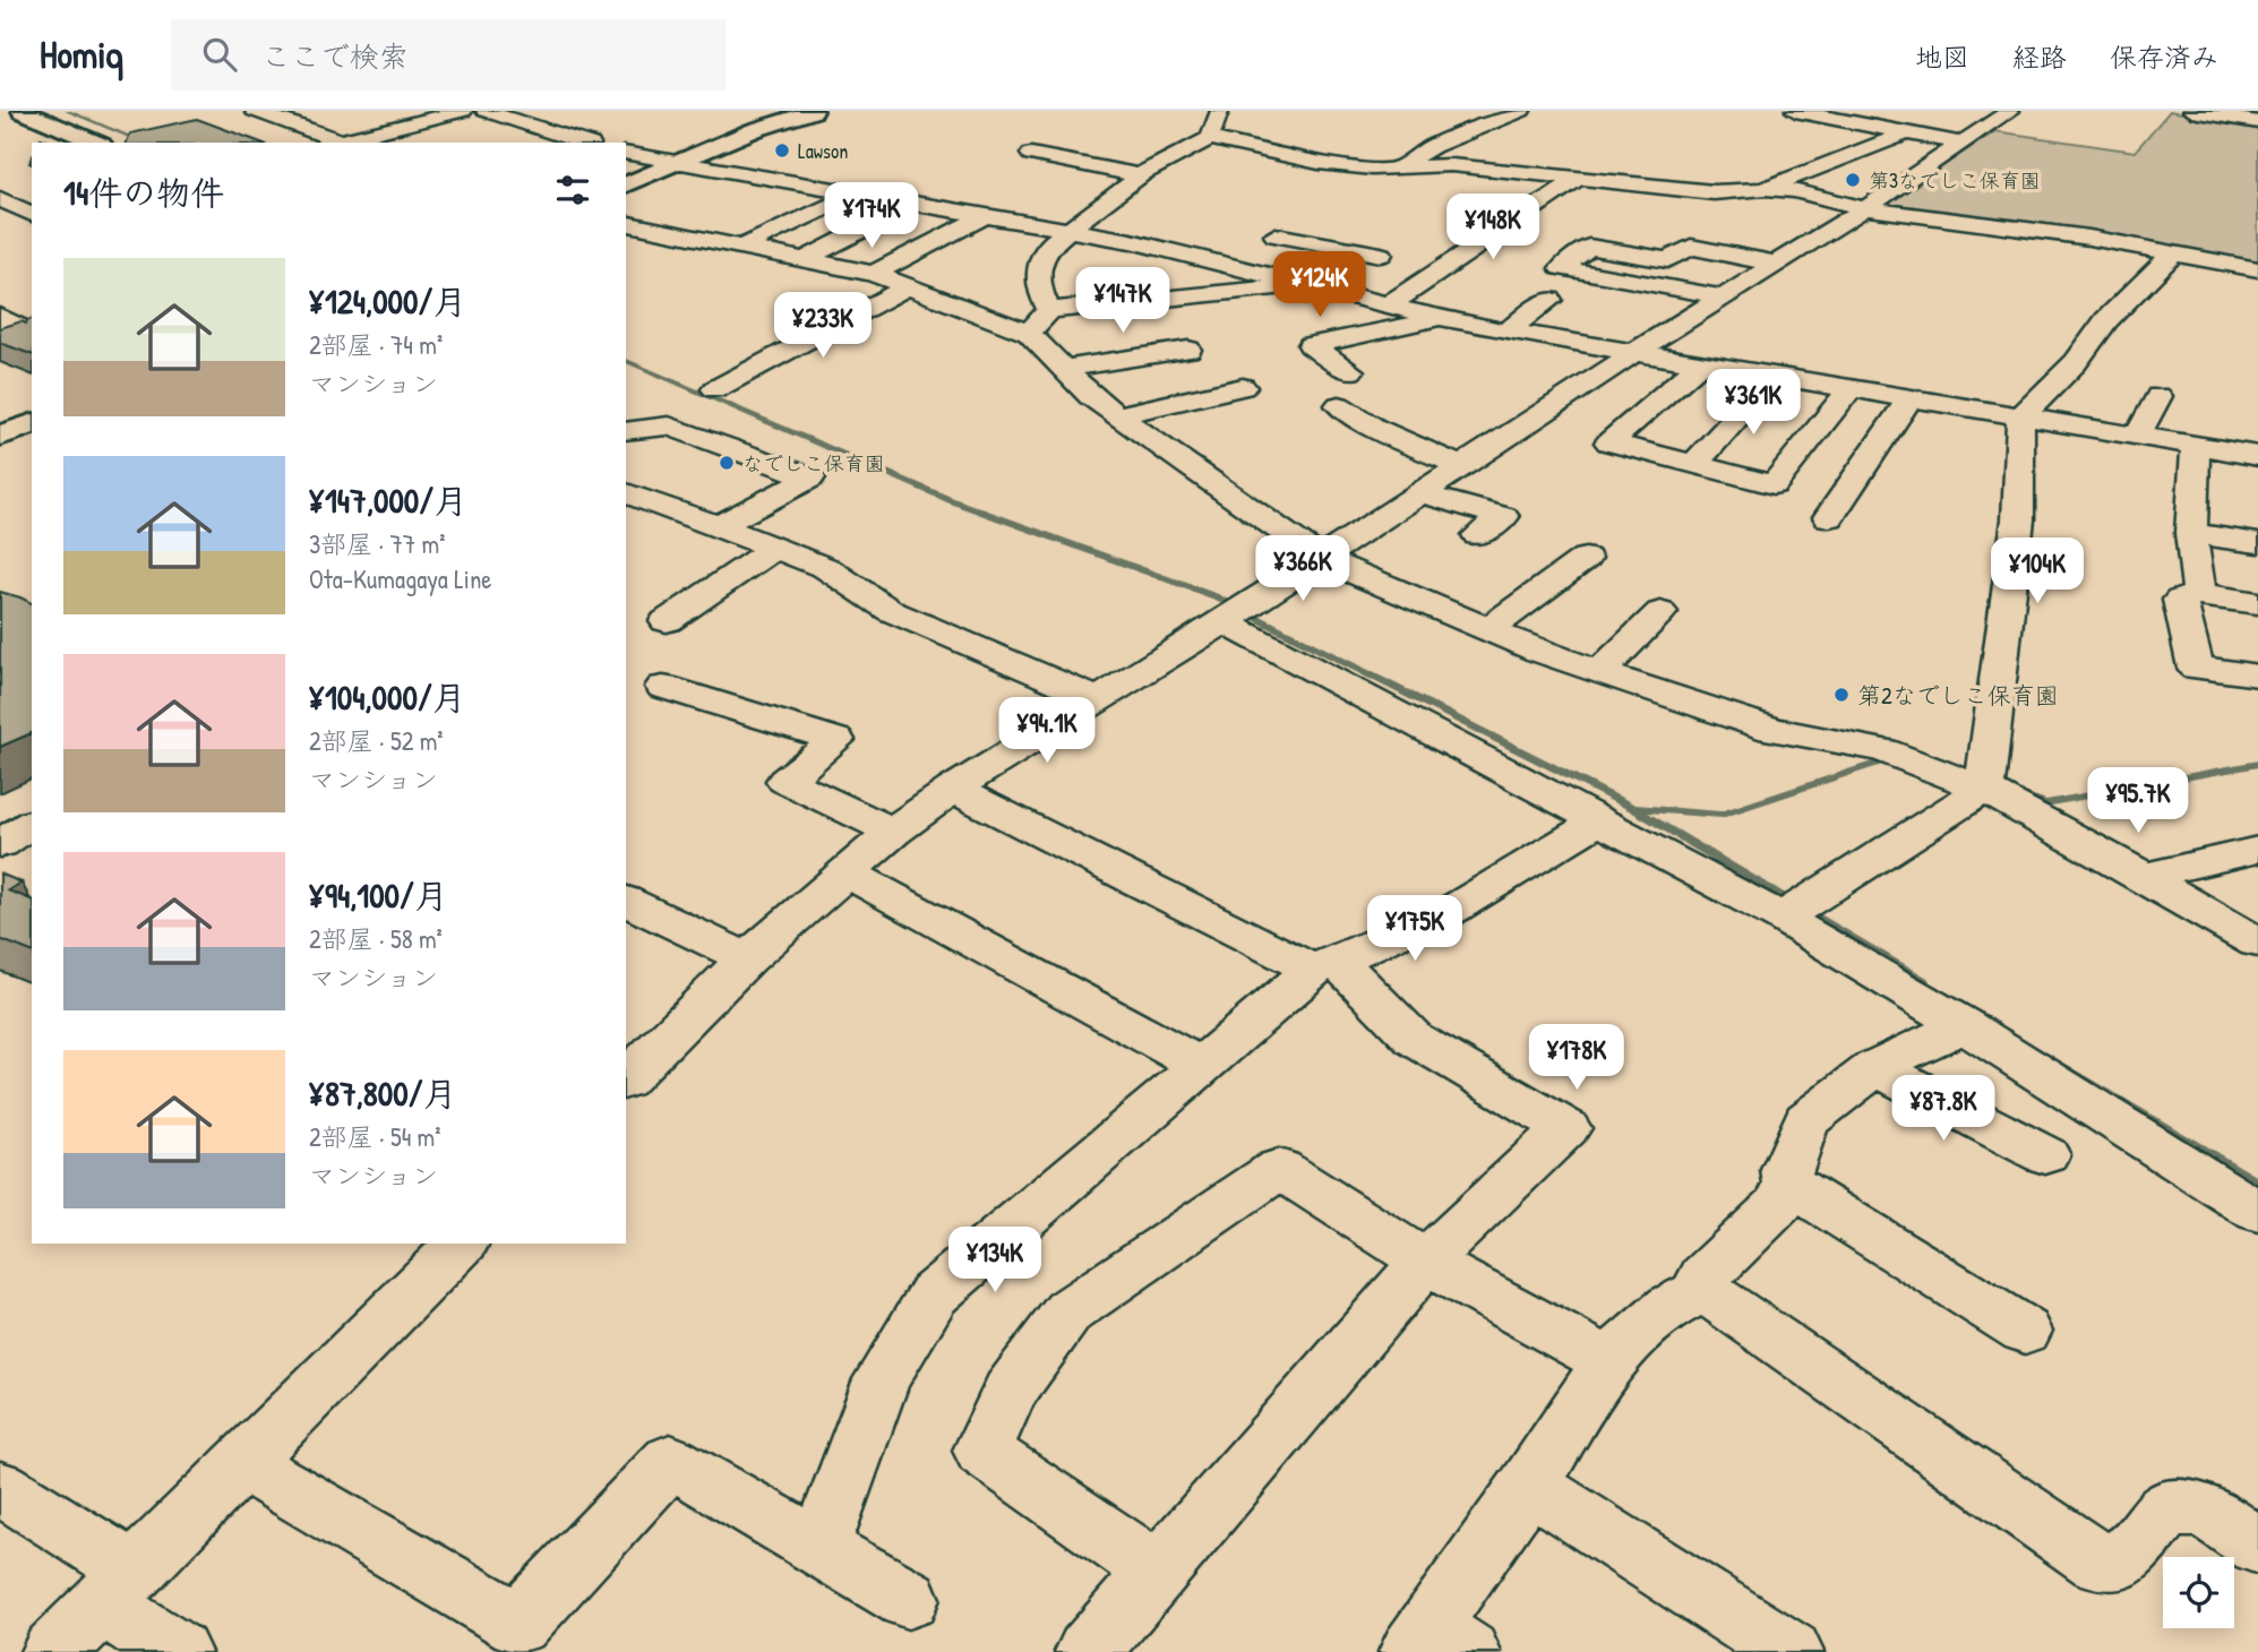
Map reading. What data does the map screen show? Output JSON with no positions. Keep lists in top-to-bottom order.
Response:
{
  "places": [
    "Lawson",
    "第3なでしこ保育園",
    "なでしこ保育園",
    "第2なでしこ保育園"
  ],
  "page": {
    "header": "Homiq",
    "search": "ここで検索",
    "nav": ["地図", "経路", "保存済み"],
    "heading": "14件の物件",
    "price": [
      "¥174K",
      "¥148K",
      "¥124K",
      "¥147K",
      "¥233K",
      "¥361K",
      "¥366K",
      "¥104K",
      "¥94.1K",
      "¥95.7K",
      "¥175K",
      "¥178K",
      "¥87.8K",
      "¥134K"
    ],
    "list": [
      {
        "name": "¥124,000/月",
        "note": "2部屋 · 74 m² · マンション"
      },
      {
        "name": "¥147,000/月",
        "note": "3部屋 · 77 m² · Ota-Kumagaya Line"
      },
      {
        "name": "¥104,000/月",
        "note": "2部屋 · 52 m² · マンション"
      },
      {
        "name": "¥94,100/月",
        "note": "2部屋 · 58 m² · マンション"
      },
      {
        "name": "¥87,800/月",
        "note": "2部屋 · 54 m² · マンション"
      }
    ]
  }
}
